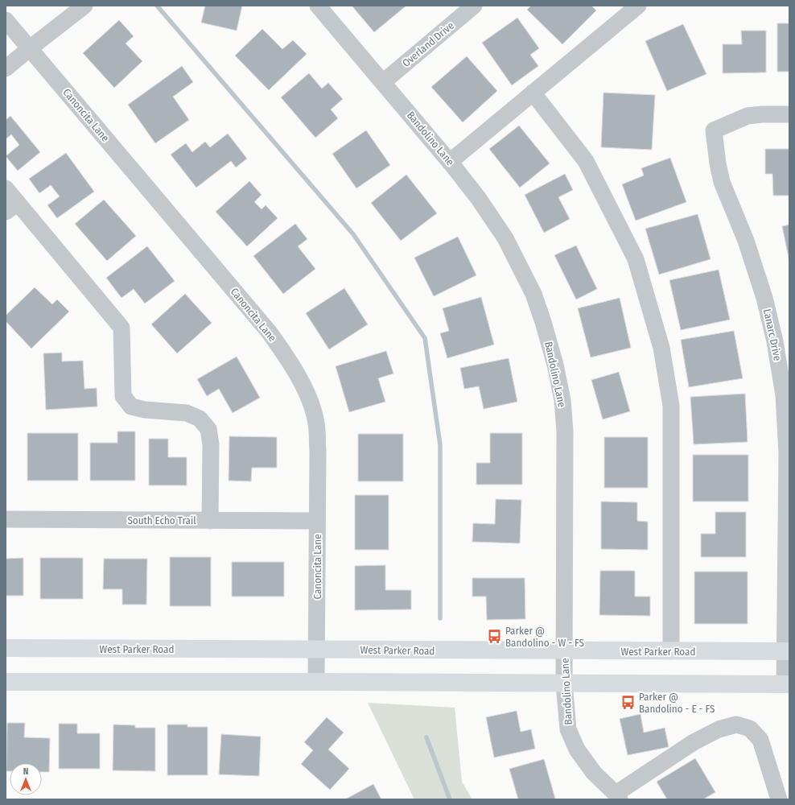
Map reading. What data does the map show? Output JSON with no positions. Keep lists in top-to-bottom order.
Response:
{
  "streets": {
    "main road": ["West Parker Road"],
    "street": [
      "Overland Drive",
      "Canoncita Lane",
      "Bandolino Lane",
      "Lanarc Drive",
      "South Echo Trail"
    ]
  },
  "crossings": [
    ["Overland Drive", "Bandolino Lane"],
    ["Canoncita Lane", "South Echo Trail"],
    ["Canoncita Lane", "West Parker Road"],
    ["Bandolino Lane", "West Parker Road"],
    ["Lanarc Drive", "West Parker Road"]
  ],
  "places": {
    "bus stop": ["Parker @ Bandolino - W - FS", "Parker @ Bandolino - E - FS"]
  },
  "north": "top"
}
